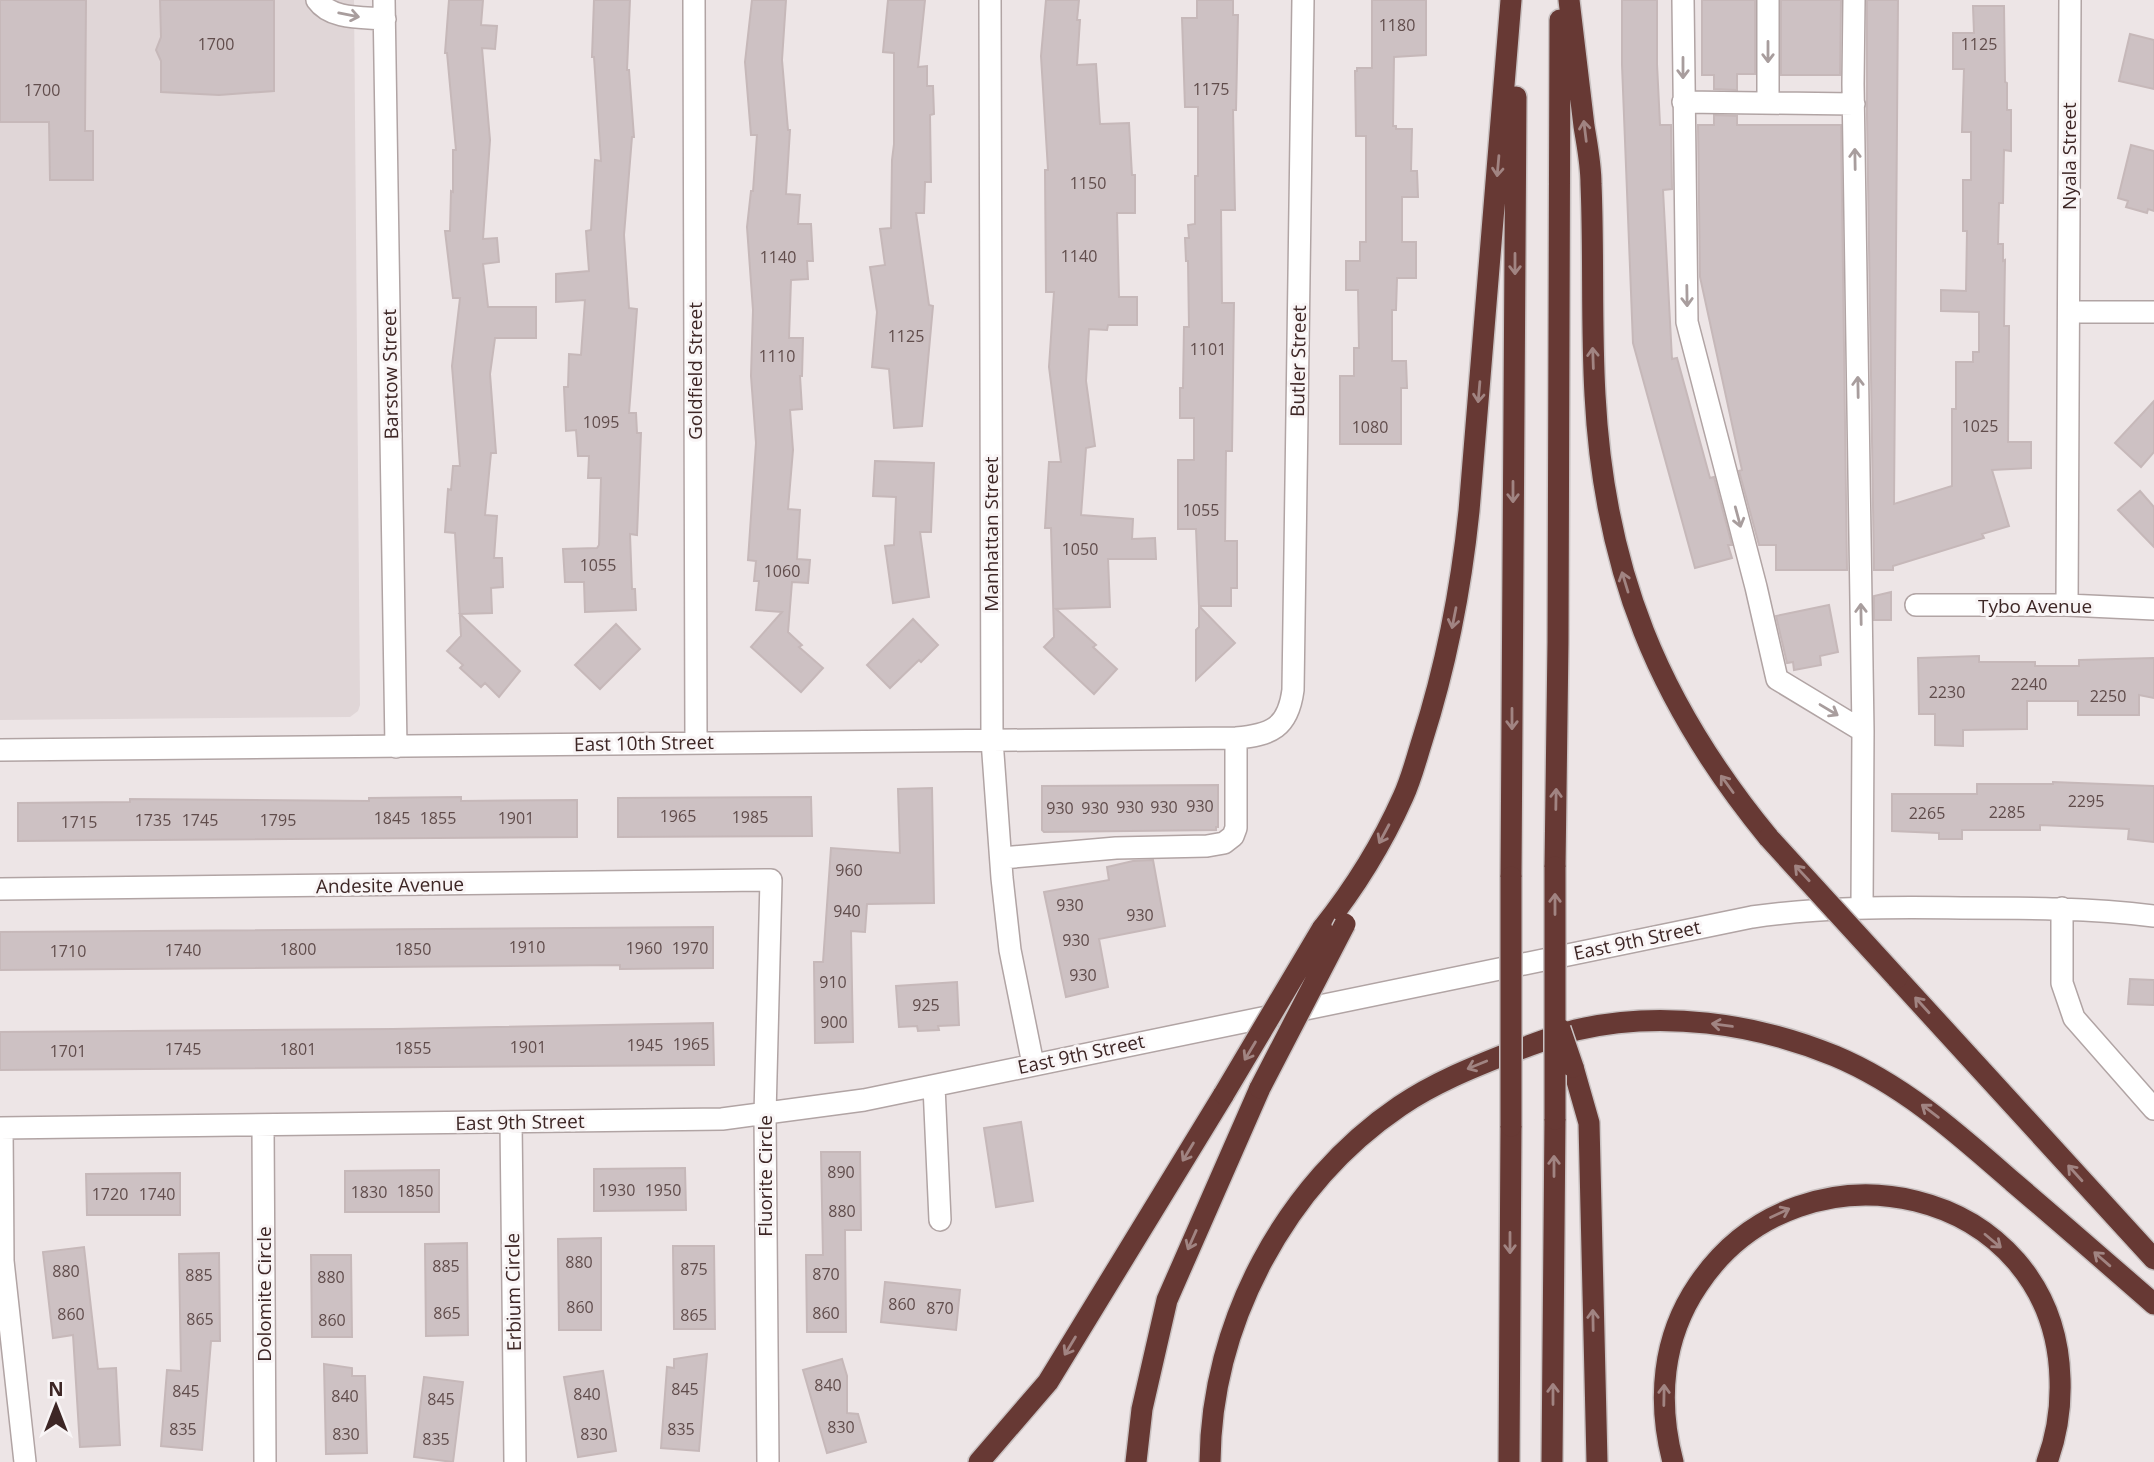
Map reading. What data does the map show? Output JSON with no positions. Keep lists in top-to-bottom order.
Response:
{
  "streets": {
    "street": [
      "Nyala Street",
      "Butler Street",
      "Goldfield Street",
      "Barstow Street",
      "Manhattan Street",
      "Tybo Avenue",
      "East 10th Street",
      "Andesite Avenue",
      "East 9th Street",
      "Fluorite Circle",
      "Erbium Circle",
      "Dolomite Circle"
    ]
  },
  "crossings": [
    ["Nyala Street", "Tybo Avenue"],
    ["Butler Street", "East 10th Street"],
    ["Goldfield Street", "East 10th Street"],
    ["Barstow Street", "East 10th Street"],
    ["Manhattan Street", "East 10th Street"],
    ["Manhattan Street", "East 9th Street"],
    ["Andesite Avenue", "Fluorite Circle"],
    ["East 9th Street", "Fluorite Circle"],
    ["East 9th Street", "Erbium Circle"],
    ["East 9th Street", "Dolomite Circle"]
  ],
  "house_numbers": [
    "1180",
    "1700",
    "1125",
    "1175",
    "1700",
    "1150",
    "1140",
    "1140",
    "1125",
    "1101",
    "1110",
    "1095",
    "1025",
    "1080",
    "1055",
    "1050",
    "1055",
    "1060",
    "2240",
    "2230",
    "2250",
    "2295",
    "930",
    "930",
    "930",
    "930",
    "930",
    "2285",
    "2265",
    "1965",
    "1985",
    "1845",
    "1855",
    "1901",
    "1735",
    "1745",
    "1795",
    "1715",
    "960",
    "930",
    "940",
    "930",
    "930",
    "1910",
    "1960",
    "1970",
    "1800",
    "1850",
    "1740",
    "1710",
    "930",
    "910",
    "925",
    "900",
    "1965",
    "1945",
    "1901",
    "1855",
    "1745",
    "1801",
    "1701",
    "890",
    "1930",
    "1950",
    "1850",
    "1830",
    "1720",
    "1740",
    "880",
    "880",
    "885",
    "875",
    "880",
    "870",
    "885",
    "880",
    "860",
    "860",
    "870",
    "865",
    "860",
    "860",
    "865",
    "865",
    "860",
    "840",
    "845",
    "845",
    "840",
    "840",
    "845",
    "830",
    "835",
    "835",
    "830",
    "830",
    "835"
  ],
  "north": "top"
}
